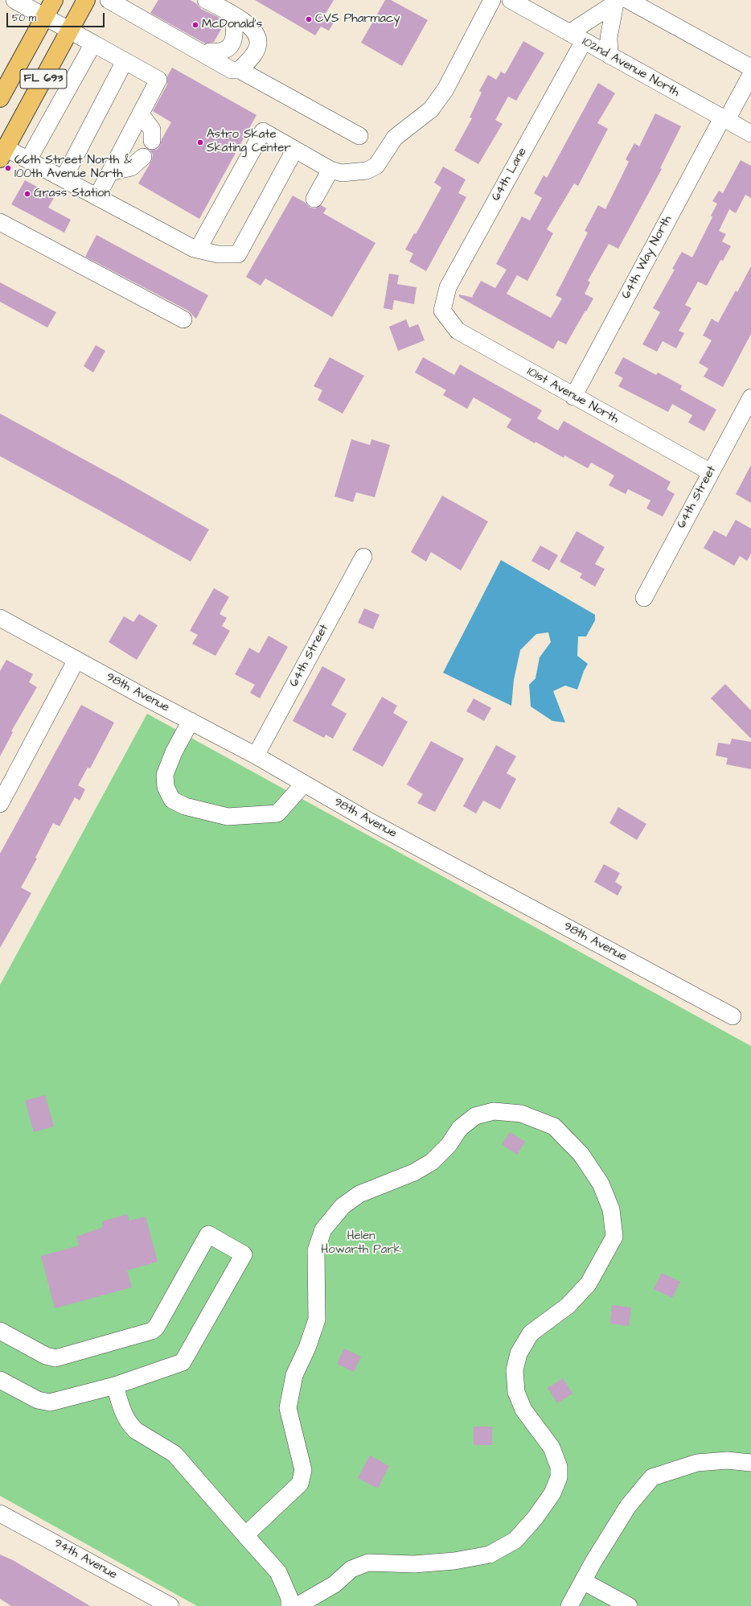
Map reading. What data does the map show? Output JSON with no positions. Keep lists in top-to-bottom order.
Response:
{
  "streets": {
    "main road": ["FL 693"],
    "street": [
      "102nd Avenue North",
      "64th Lane",
      "64th Way North",
      "101st Avenue North",
      "64th Street",
      "98th Avenue",
      "94th Avenue"
    ]
  },
  "crossings": [
    ["102nd Avenue North", "64th Lane"],
    ["102nd Avenue North", "64th Way North"],
    ["64th Lane", "101st Avenue North"],
    ["64th Way North", "101st Avenue North"],
    ["101st Avenue North", "64th Street"],
    ["64th Street", "98th Avenue"]
  ],
  "parks": ["Helen Howarth Park"],
  "places": [
    "CVS Pharmacy",
    "McDonald's",
    "Astro Skate Skating Center",
    "66th Street North & 100th Avenue North",
    "Grass Station"
  ],
  "scale_bar": "50 m"
}
